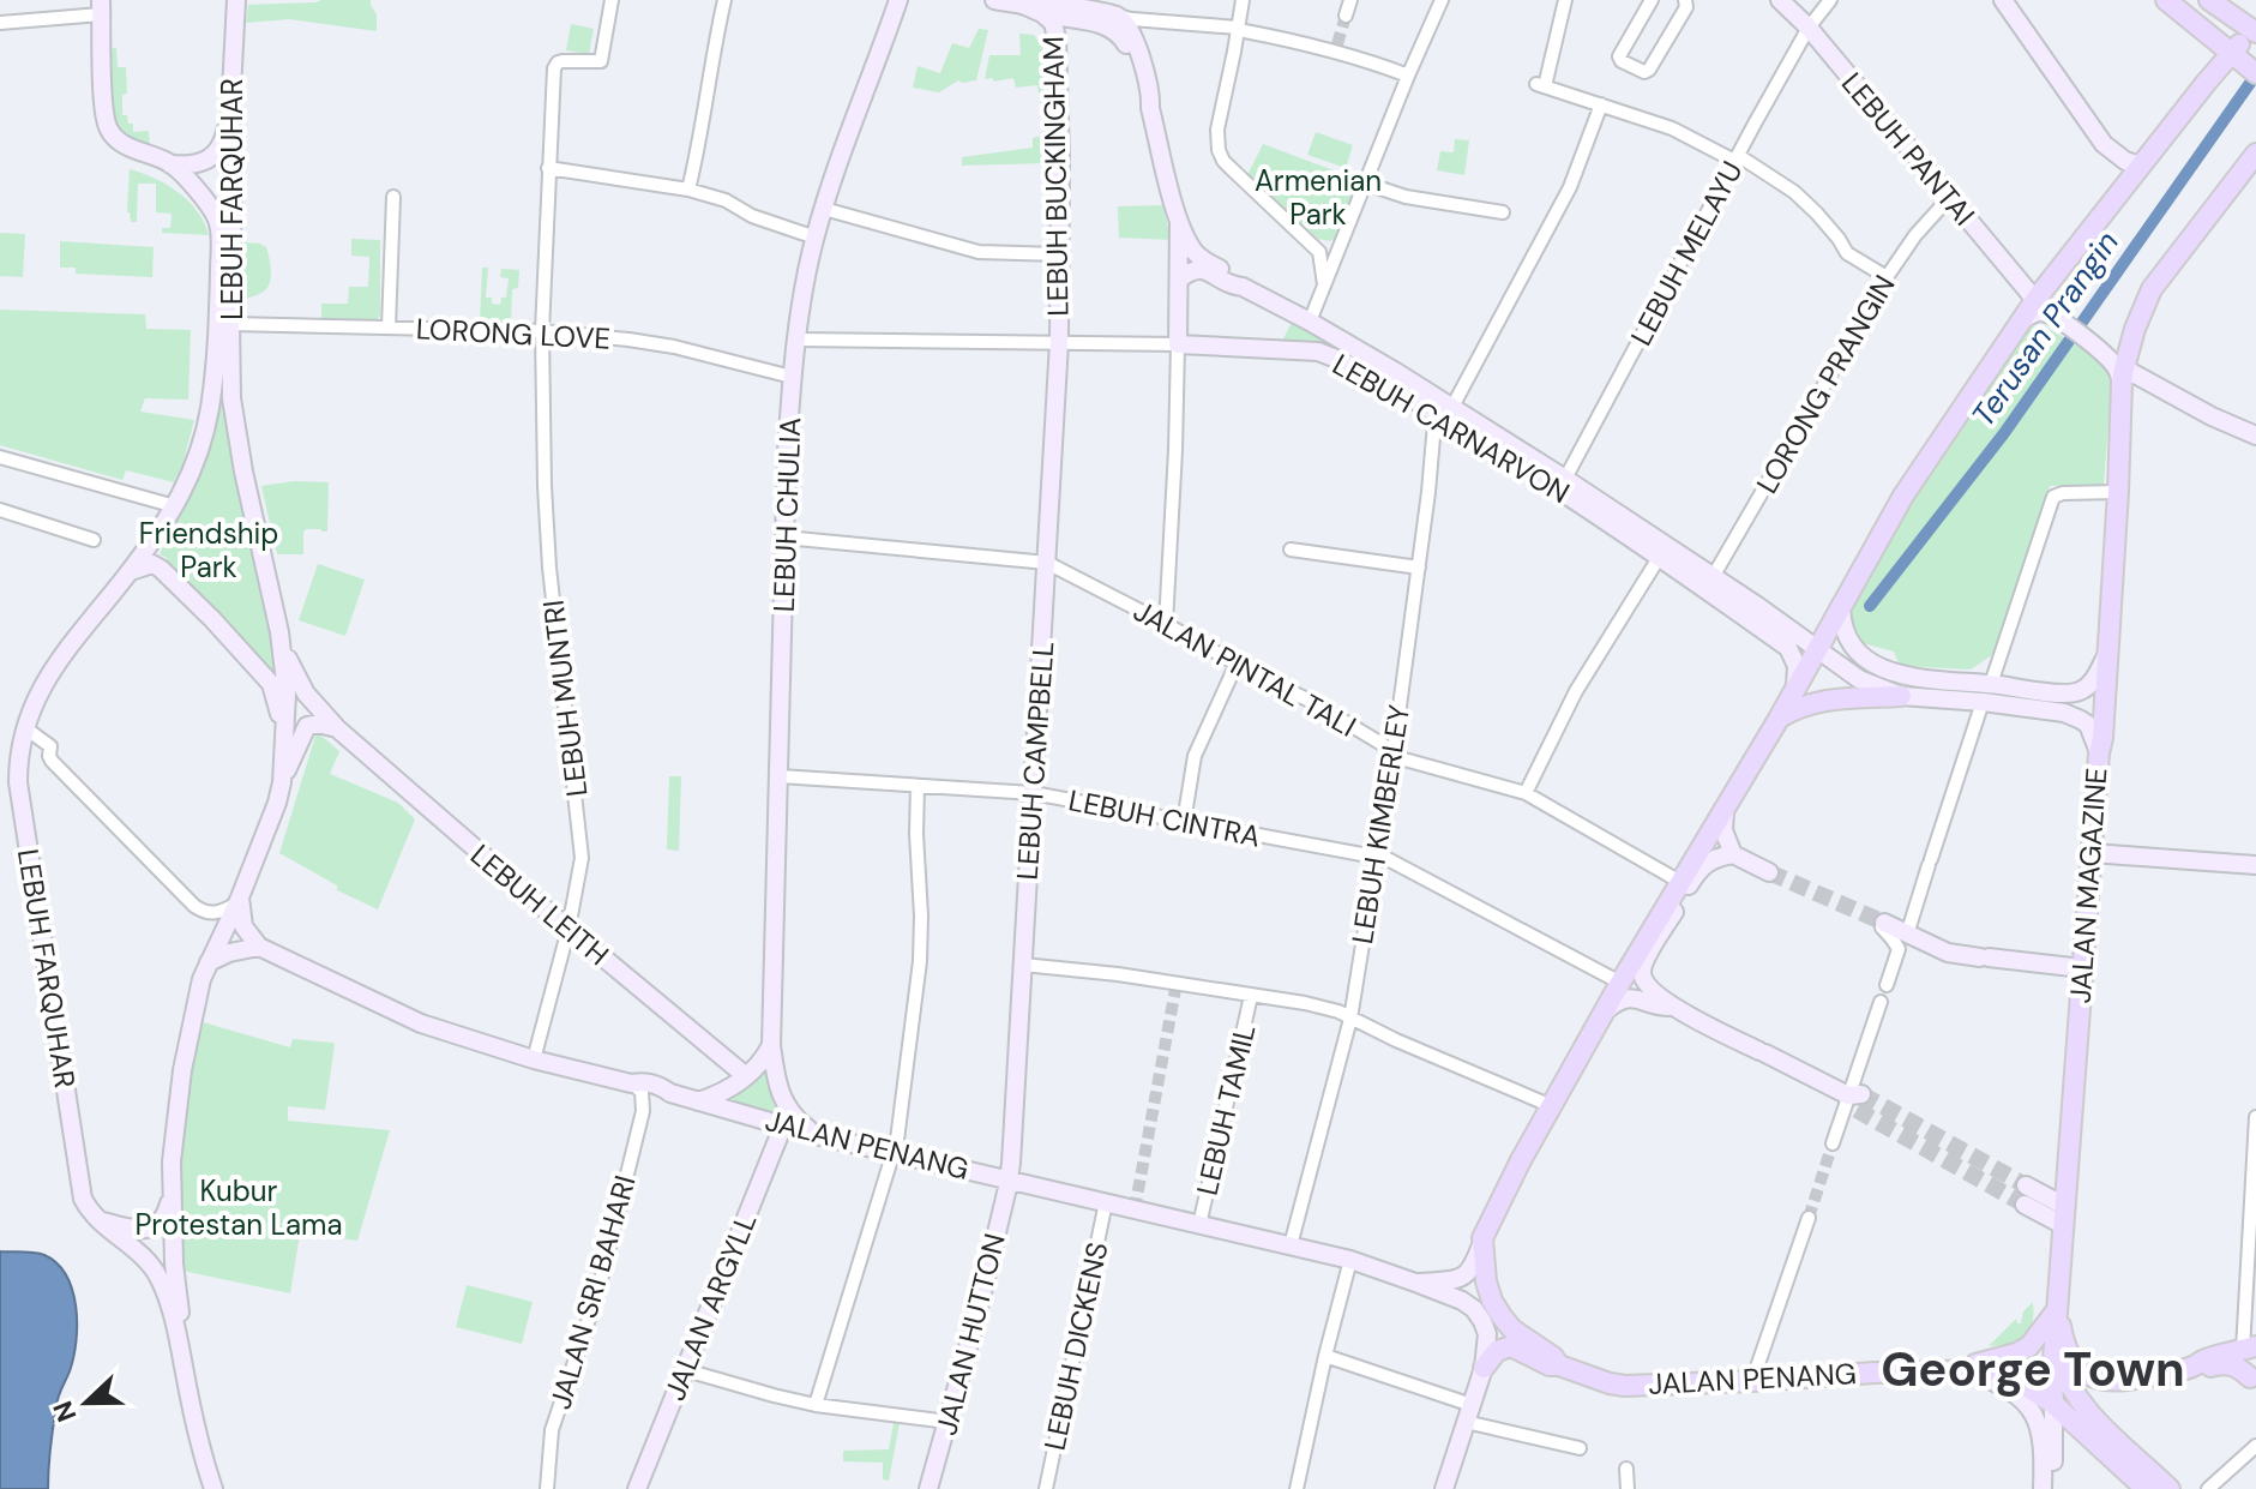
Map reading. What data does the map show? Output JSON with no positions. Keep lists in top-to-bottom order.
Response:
{
  "streets": {
    "main road": [
      "LEBUH PANTAI",
      "LEBUH BUCKINGHAM",
      "LEBUH FARQUHAR",
      "LEBUH CARNARVON",
      "LEBUH CHULIA",
      "LEBUH CAMPBELL",
      "JALAN MAGAZINE",
      "LEBUH LEITH",
      "JALAN PENANG",
      "JALAN ARGYLL",
      "JALAN HUTTON"
    ],
    "street": [
      "LEBUH MELAYU",
      "LORONG LOVE",
      "LORONG PRANGIN",
      "JALAN PINTAL TALI",
      "LEBUH MUNTRI",
      "LEBUH CINTRA",
      "LEBUH KIMBERLEY",
      "LEBUH TAMIL",
      "JALAN SRI BAHARI",
      "LEBUH DICKENS"
    ]
  },
  "crossings": [
    ["LEBUH PANTAI", "LEBUH MELAYU"],
    ["LEBUH PANTAI", "LORONG PRANGIN"],
    ["LEBUH BUCKINGHAM", "LEBUH CARNARVON"],
    ["LEBUH BUCKINGHAM", "LEBUH CAMPBELL"],
    ["LEBUH FARQUHAR", "LORONG LOVE"],
    ["LEBUH FARQUHAR", "LEBUH LEITH"],
    ["LEBUH MELAYU", "LEBUH CARNARVON"],
    ["LORONG LOVE", "LEBUH CHULIA"],
    ["LORONG LOVE", "LEBUH MUNTRI"],
    ["LORONG PRANGIN", "LEBUH CARNARVON"],
    ["LEBUH CARNARVON", "LEBUH CHULIA"],
    ["LEBUH CARNARVON", "LEBUH CAMPBELL"],
    ["LEBUH CARNARVON", "LEBUH KIMBERLEY"],
    ["LEBUH CARNARVON", "JALAN MAGAZINE"],
    ["LEBUH CHULIA", "JALAN PINTAL TALI"],
    ["LEBUH CHULIA", "LEBUH CINTRA"],
    ["LEBUH CHULIA", "JALAN PENANG"],
    ["JALAN PINTAL TALI", "LEBUH CAMPBELL"],
    ["JALAN PINTAL TALI", "LEBUH KIMBERLEY"],
    ["LEBUH MUNTRI", "LEBUH LEITH"],
    ["LEBUH MUNTRI", "JALAN PENANG"],
    ["LEBUH CAMPBELL", "LEBUH CINTRA"],
    ["LEBUH CAMPBELL", "JALAN PENANG"],
    ["LEBUH CAMPBELL", "JALAN HUTTON"],
    ["LEBUH CINTRA", "LEBUH KIMBERLEY"],
    ["LEBUH KIMBERLEY", "JALAN PENANG"],
    ["JALAN MAGAZINE", "JALAN PENANG"],
    ["LEBUH TAMIL", "JALAN PENANG"],
    ["JALAN PENANG", "JALAN ARGYLL"],
    ["JALAN PENANG", "JALAN HUTTON"],
    ["JALAN PENANG", "LEBUH DICKENS"]
  ],
  "districts": ["George Town"],
  "water": ["Terusan Prangin"],
  "parks": ["Armenian Park", "Friendship Park", "Kubur Protestan Lama"],
  "north": "left"
}
